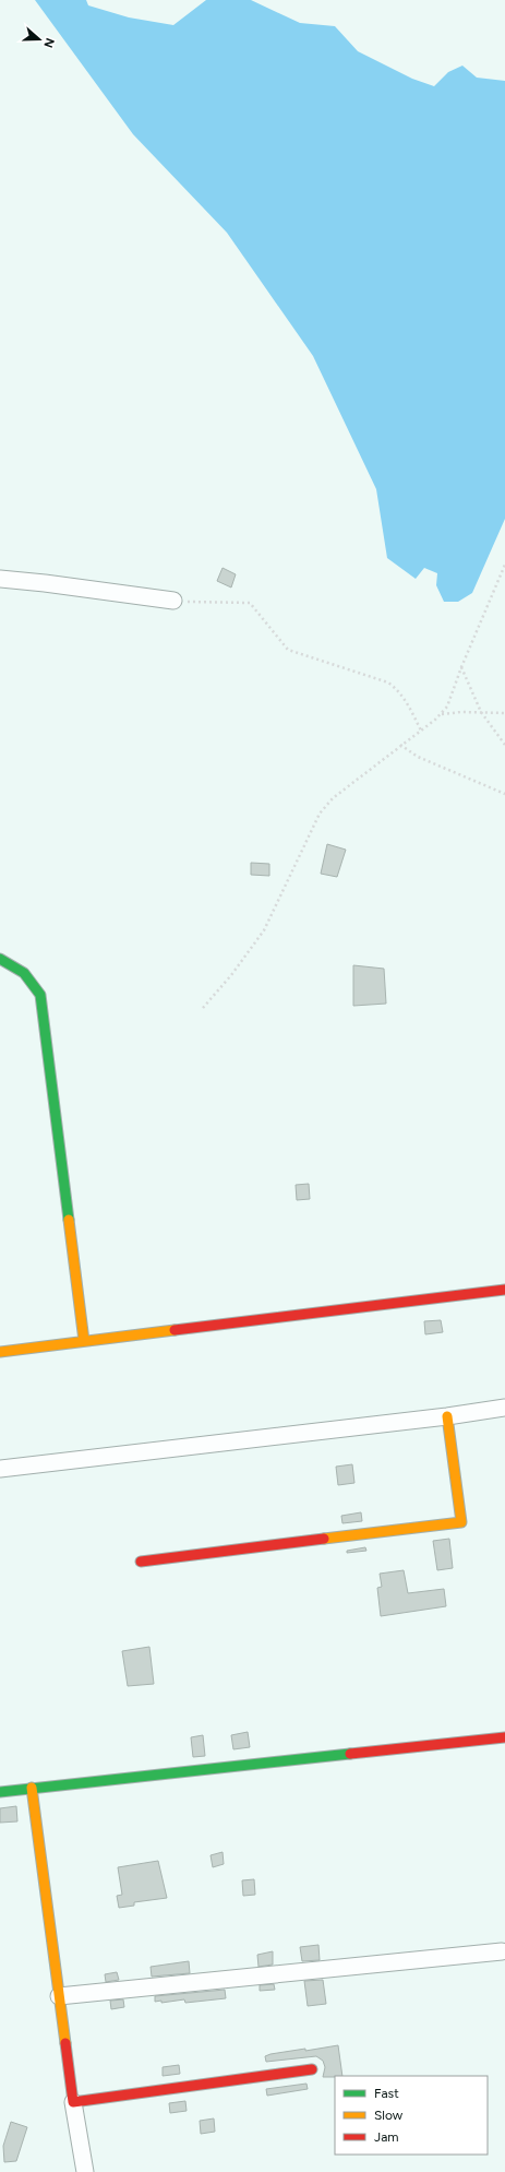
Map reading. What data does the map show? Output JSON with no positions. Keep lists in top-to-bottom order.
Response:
{
  "legend": ["Fast", "Slow", "Jam"],
  "north": "right"
}
